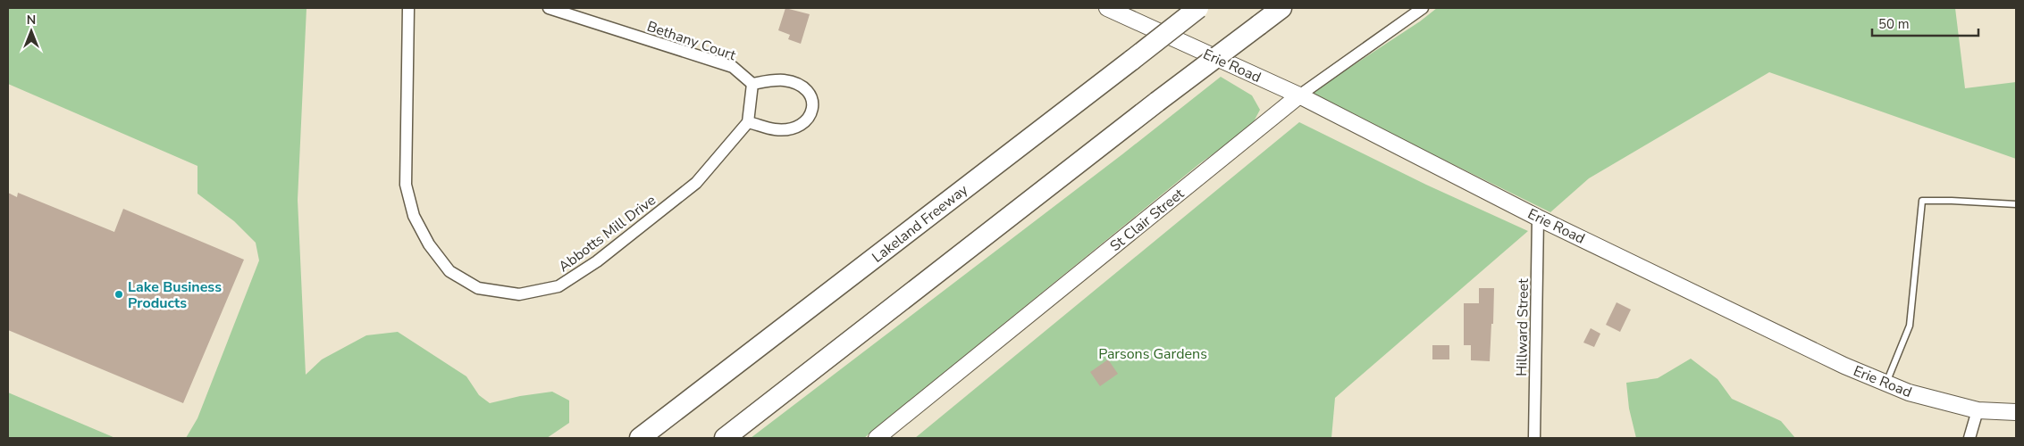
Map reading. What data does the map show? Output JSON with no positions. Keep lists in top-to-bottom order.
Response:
{
  "streets": {
    "highway": ["Lakeland Freeway"],
    "street": [
      "Bethany Court",
      "Erie Road",
      "St Clair Street",
      "Abbotts Mill Drive",
      "Hillward Street"
    ]
  },
  "crossings": [
    ["Bethany Court", "Abbotts Mill Drive"],
    ["Erie Road", "St Clair Street"],
    ["Erie Road", "Hillward Street"]
  ],
  "parks": ["Parsons Gardens"],
  "places": ["Lake Business Products"],
  "scale_bar": "50 m",
  "north": "top"
}
